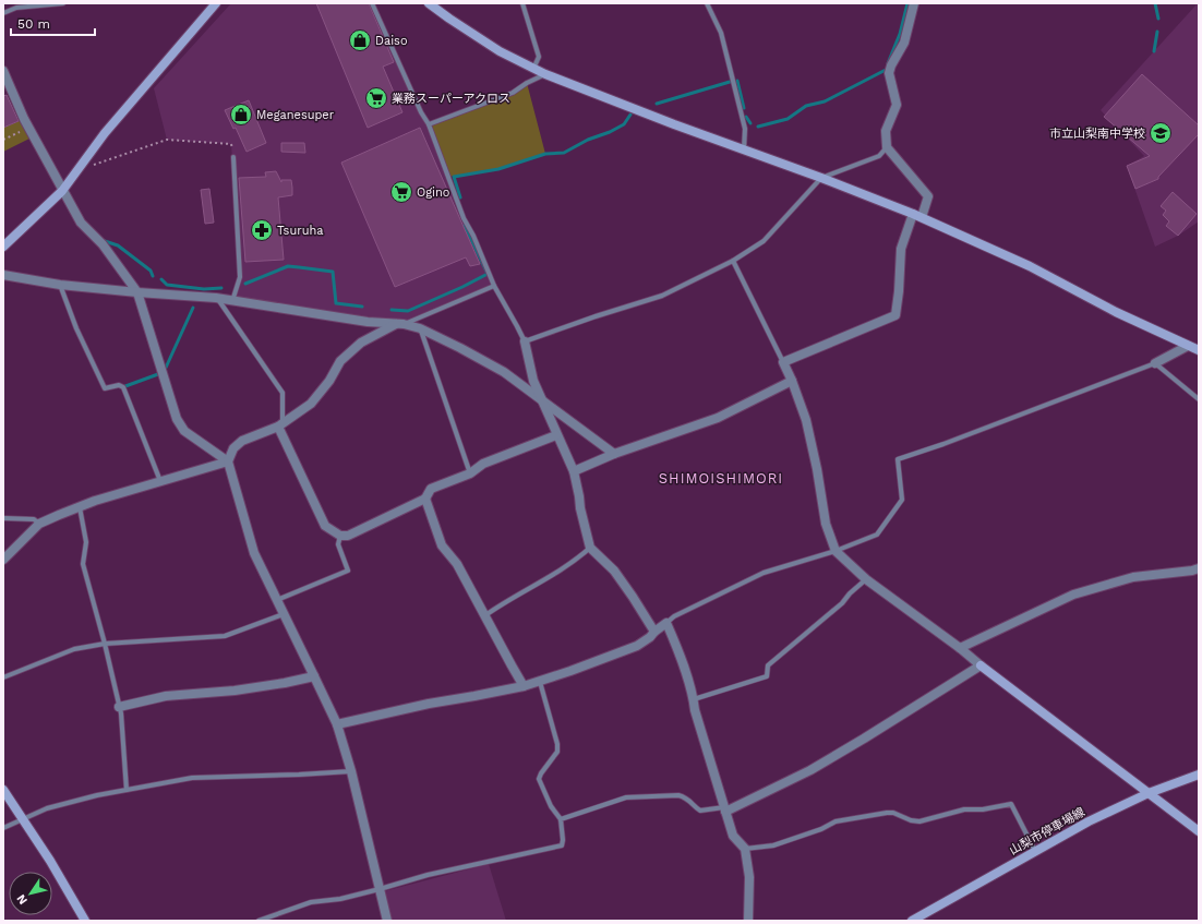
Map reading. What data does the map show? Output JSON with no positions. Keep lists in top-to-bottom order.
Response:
{
  "streets": {
    "street": ["山梨市停車場線"]
  },
  "districts": ["SHIMOISHIMORI"],
  "places": {
    "shop": ["Daiso", "Meganesuper"],
    "supermarket": ["業務スーパーアクロス", "Ogino"],
    "school or university": ["市立山梨南中学校"],
    "pharmacy": ["Tsuruha"]
  },
  "scale_bar": "50 m",
  "north": "bottom left"
}
